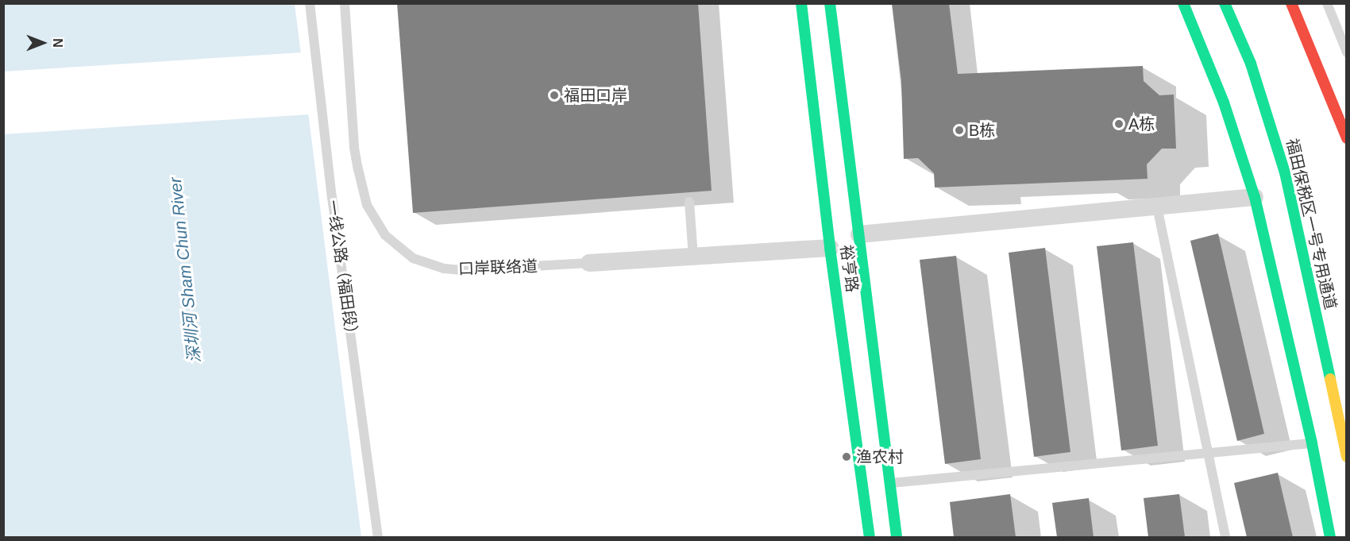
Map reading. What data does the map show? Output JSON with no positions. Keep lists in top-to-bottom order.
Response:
{
  "streets": {
    "street": ["福田保税区一号专用通道", "口岸联络道", "裕亨路"],
    "lane": ["一线公路（福田段）"]
  },
  "crossings": [
    ["口岸联络道", "裕亨路"]
  ],
  "water": ["深圳河 Sham Chun River"],
  "places": [
    "福田口岸",
    "A栋",
    "B栋",
    "渔农村"
  ],
  "north": "right"
}
